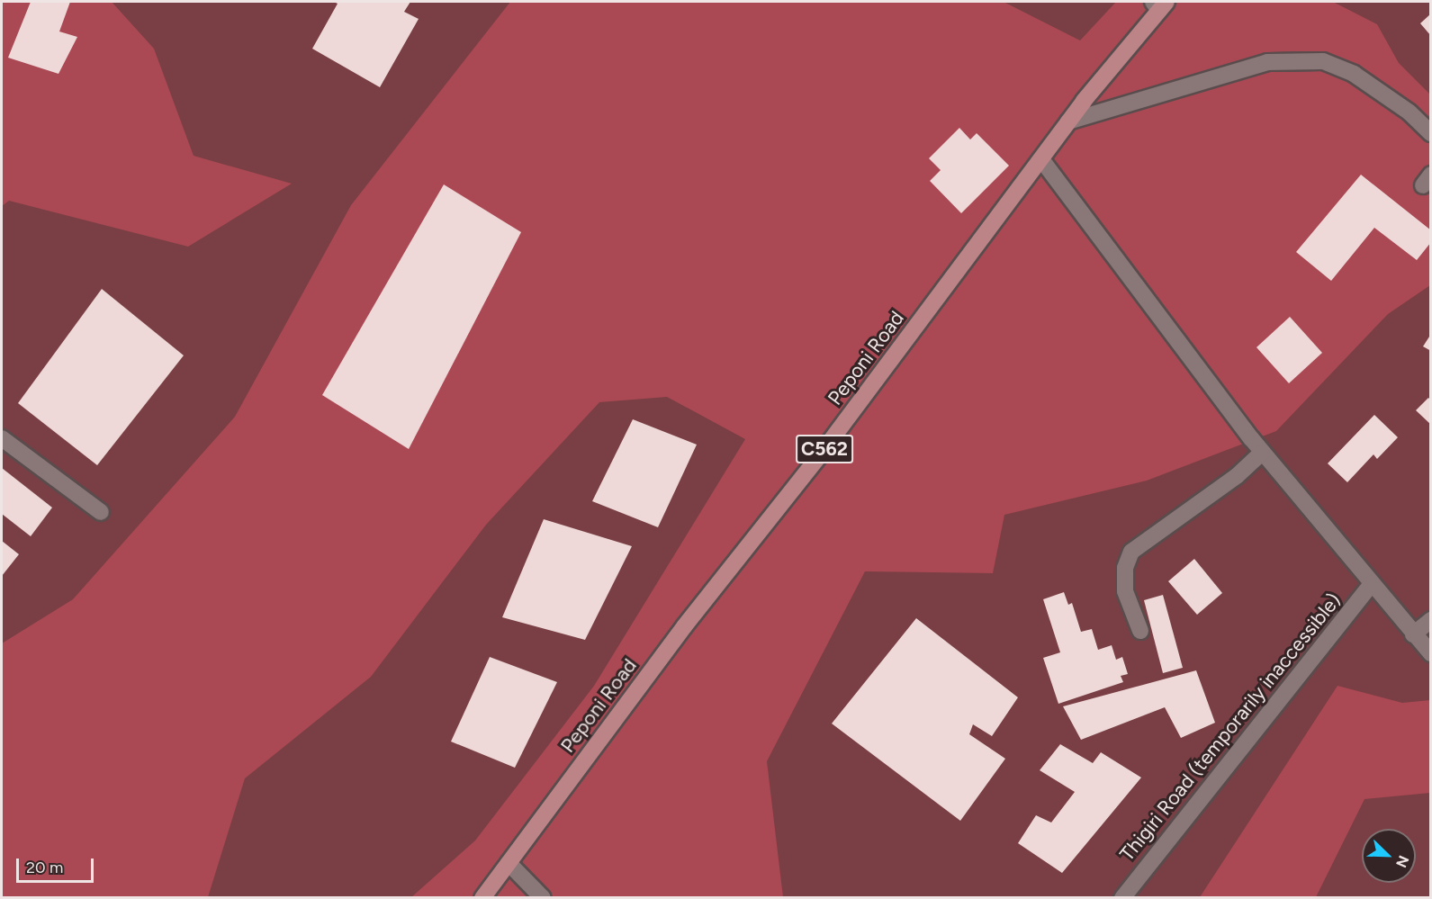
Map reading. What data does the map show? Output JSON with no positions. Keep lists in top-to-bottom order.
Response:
{
  "streets": {
    "main road": ["Peponi Road", "C562"],
    "street": ["Thigiri Road (temporarily inaccessible)"]
  },
  "scale_bar": "20 m",
  "north": "bottom right"
}
